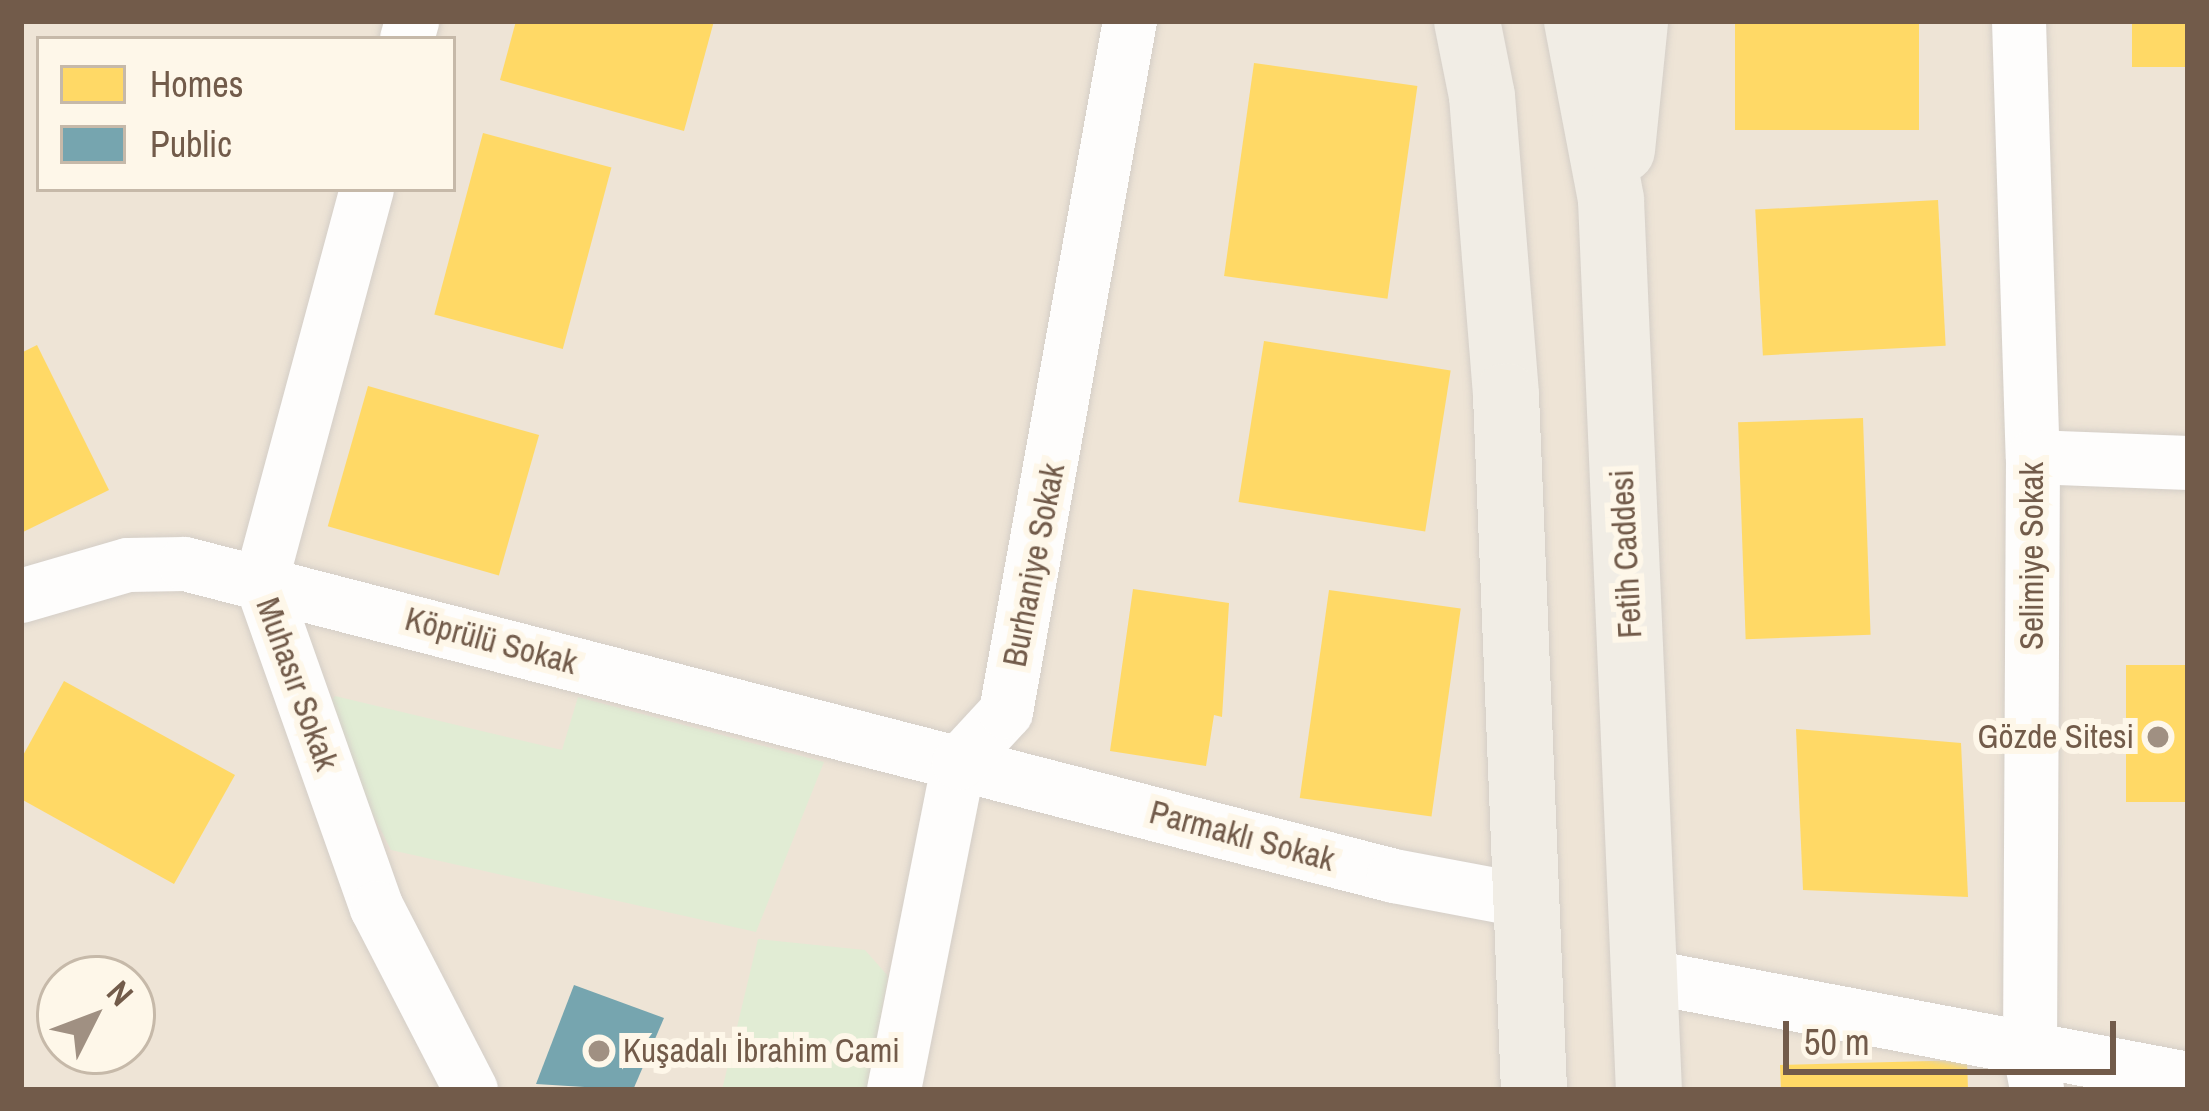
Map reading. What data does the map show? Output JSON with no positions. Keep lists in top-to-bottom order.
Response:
{
  "streets": {
    "main road": ["Fetih Caddesi"],
    "street": [
      "Selimiye Sokak",
      "Burhaniye Sokak",
      "Köprülü Sokak",
      "Muhasır Sokak",
      "Parmaklı Sokak"
    ]
  },
  "crossings": [
    ["Burhaniye Sokak", "Köprülü Sokak"],
    ["Burhaniye Sokak", "Parmaklı Sokak"],
    ["Köprülü Sokak", "Muhasır Sokak"],
    ["Köprülü Sokak", "Parmaklı Sokak"]
  ],
  "places": ["Gözde Sitesi", "Kuşadalı İbrahim Cami"],
  "legend": ["Homes", "Public"],
  "scale_bar": "50 m",
  "north": "top right"
}
